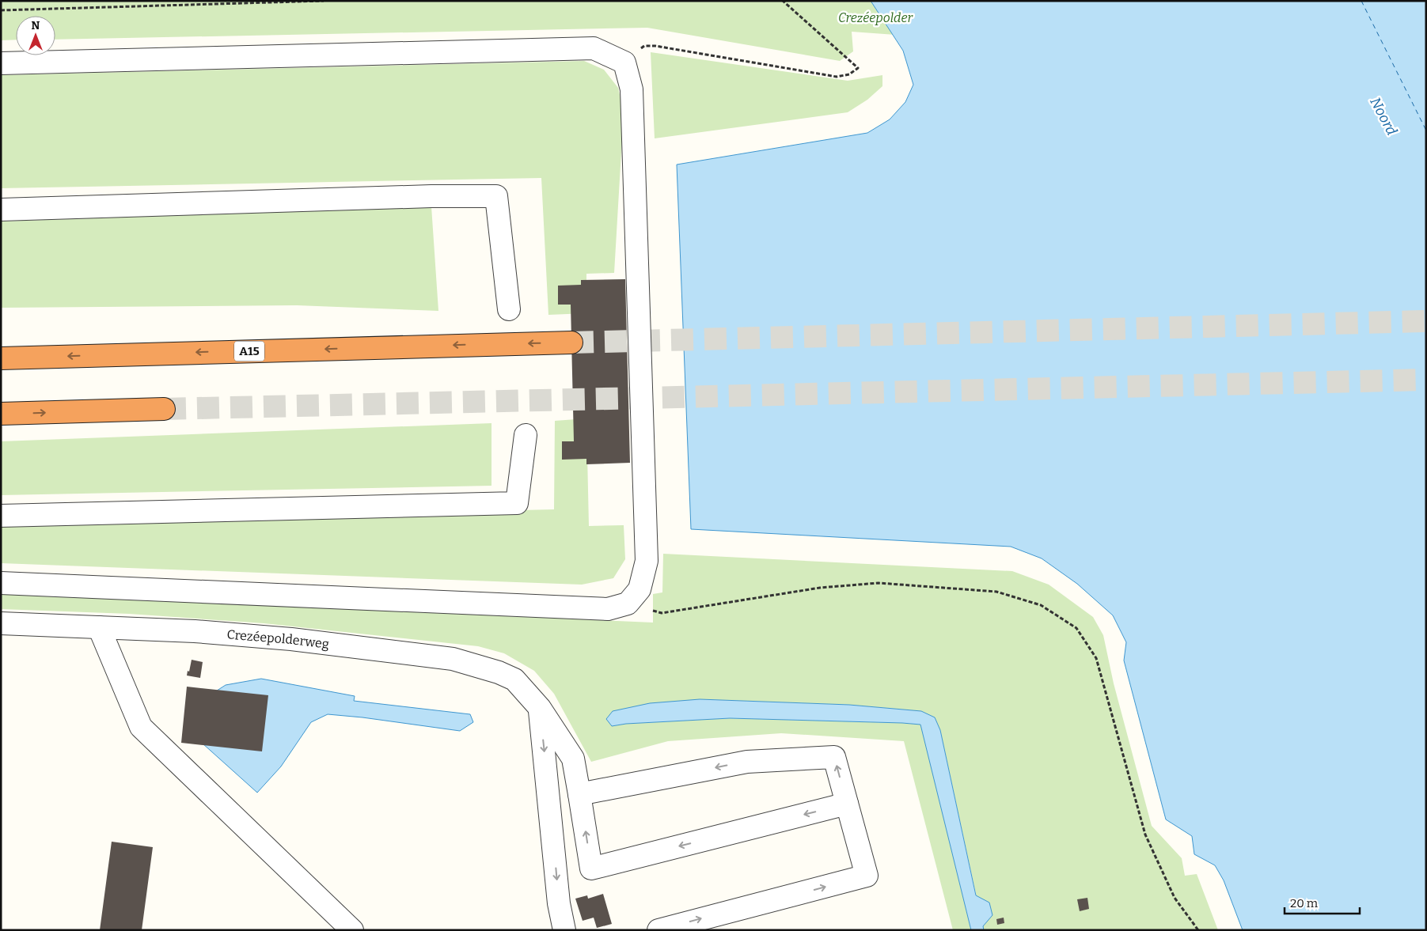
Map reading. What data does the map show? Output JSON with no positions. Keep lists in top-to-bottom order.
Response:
{
  "streets": {
    "highway": ["A15"],
    "street": ["Crezéepolderweg"]
  },
  "water": ["Noord"],
  "parks": ["Crezéepolder"],
  "scale_bar": "20 m",
  "north": "top"
}
